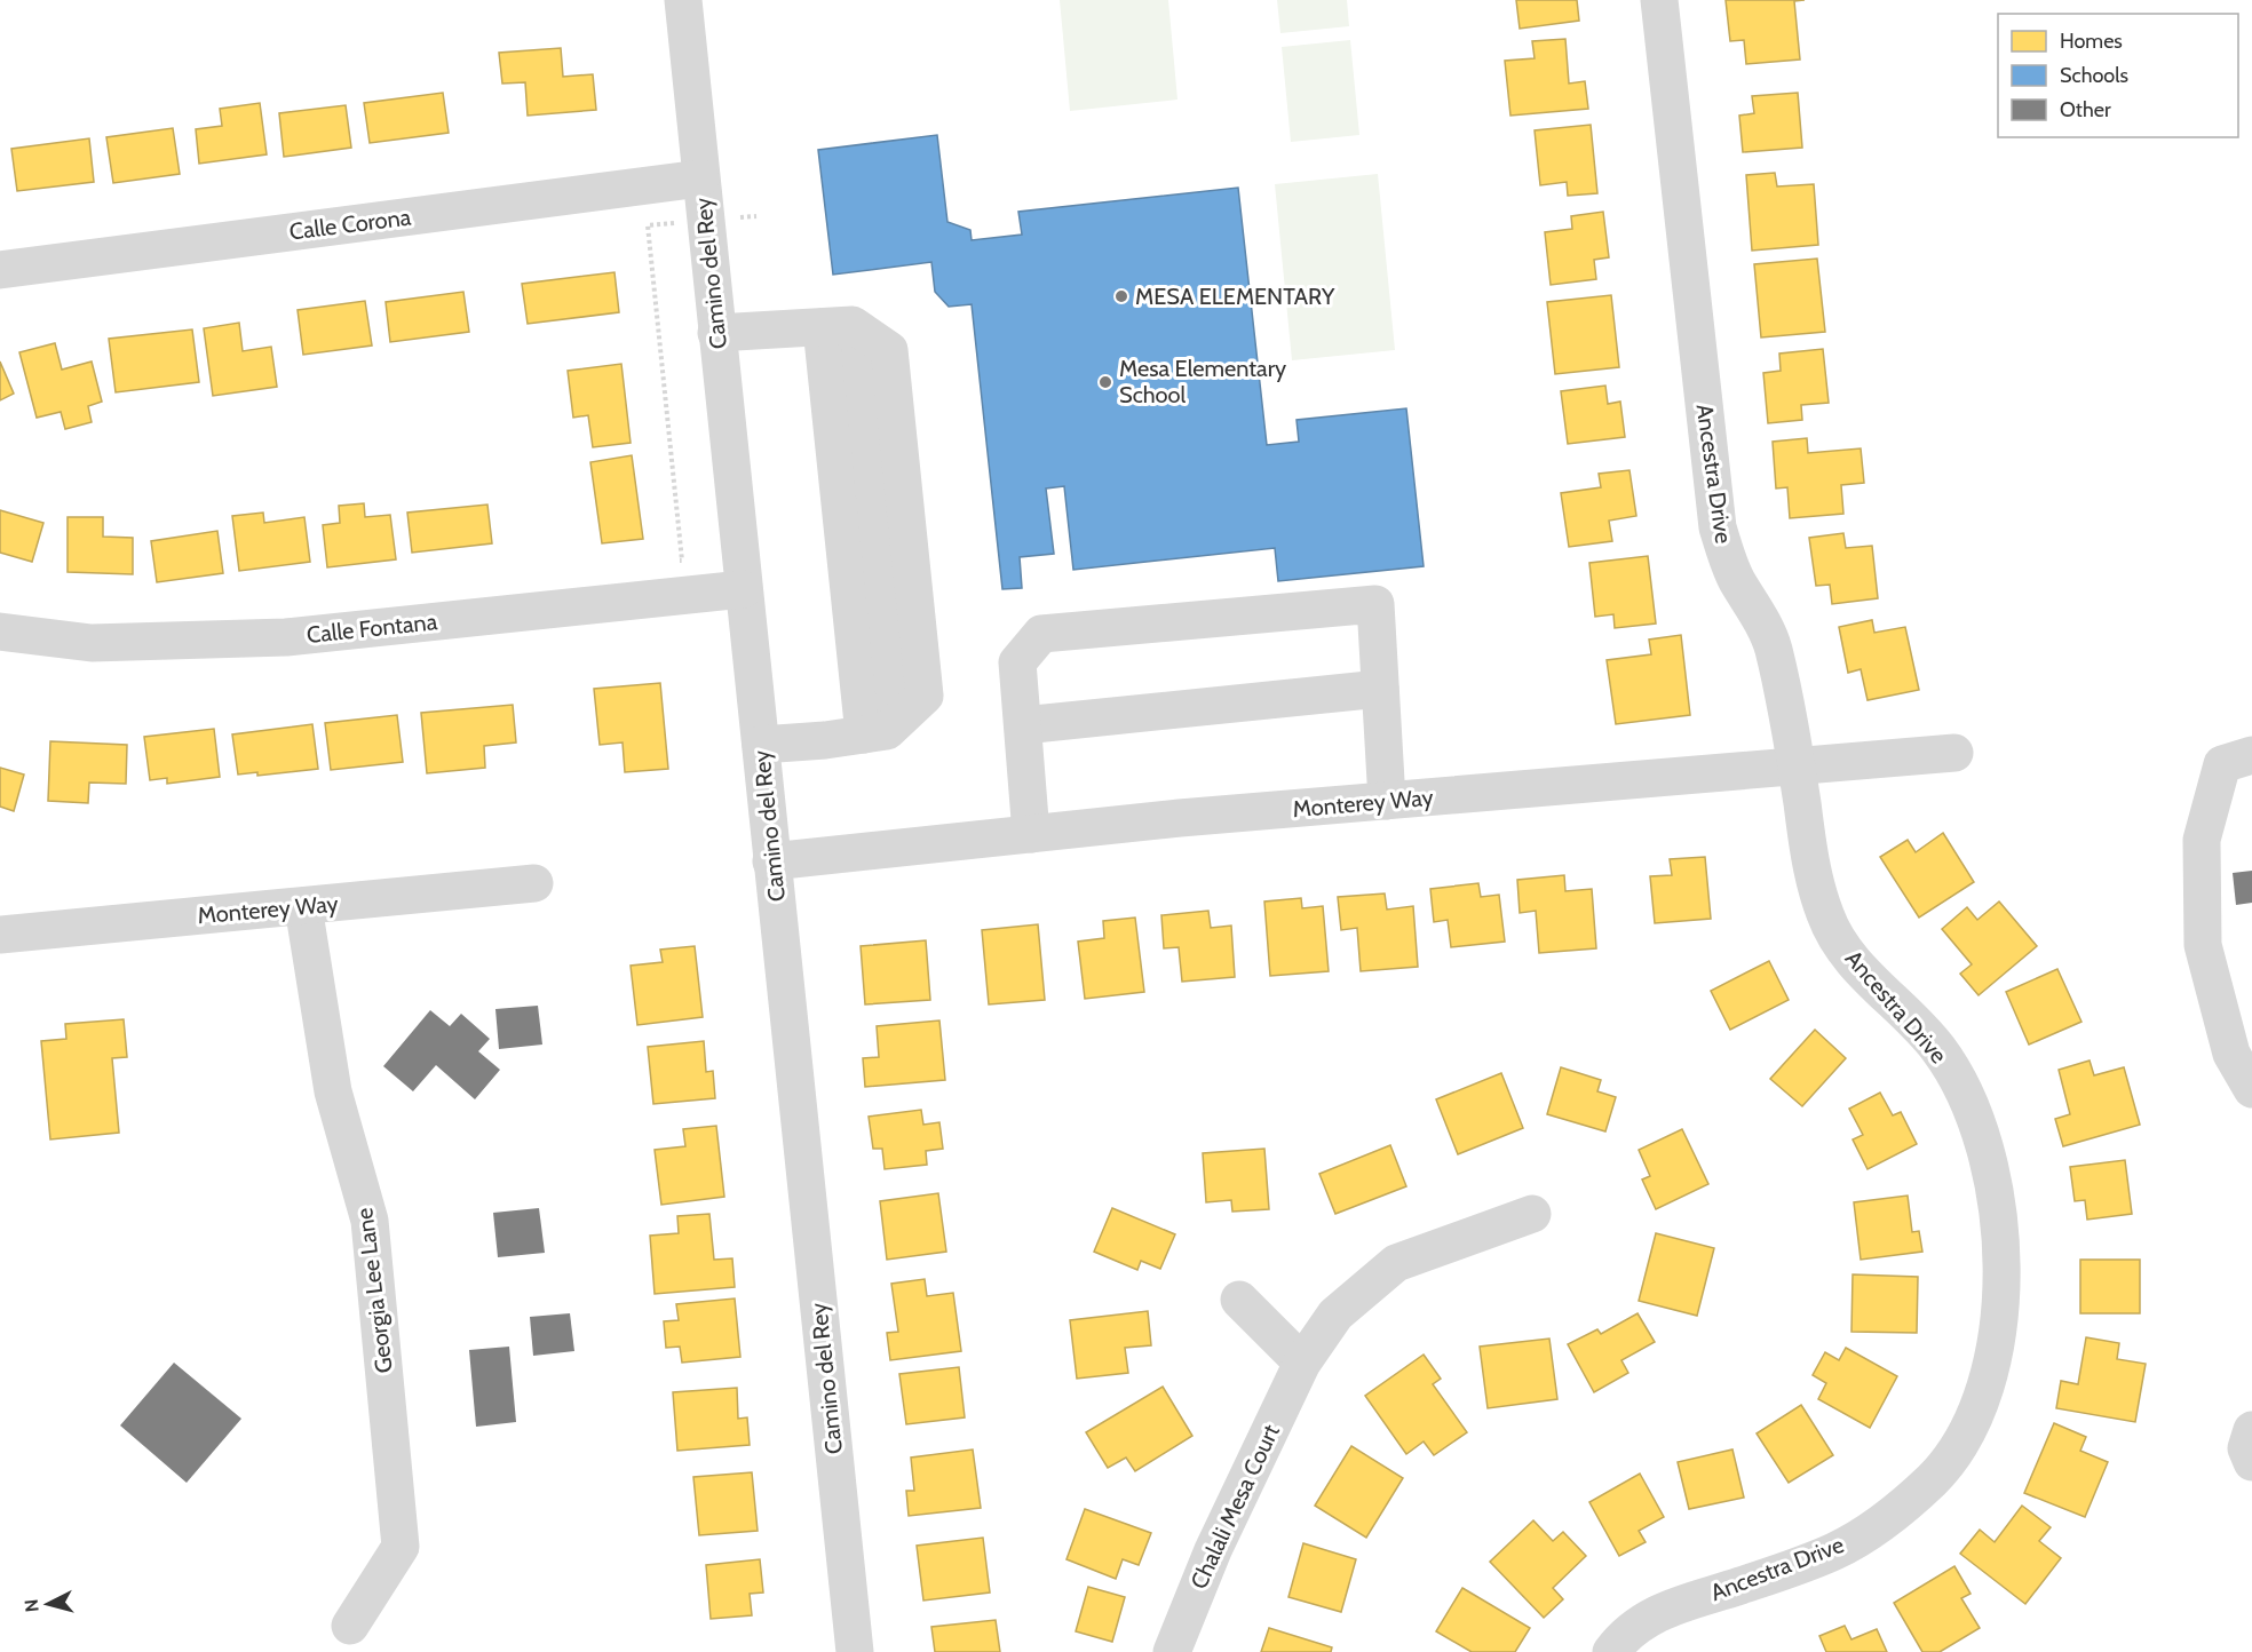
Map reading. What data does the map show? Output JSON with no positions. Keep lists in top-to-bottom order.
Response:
{
  "streets": {
    "street": [
      "Calle Corona",
      "Camino del Rey",
      "Ancestra Drive",
      "Calle Fontana",
      "Monterey Way",
      "Georgia Lee Lane",
      "Chalali Mesa Court"
    ]
  },
  "crossings": [
    ["Calle Corona", "Camino del Rey"],
    ["Camino del Rey", "Calle Fontana"],
    ["Camino del Rey", "Monterey Way"],
    ["Ancestra Drive", "Monterey Way"],
    ["Monterey Way", "Georgia Lee Lane"]
  ],
  "places": ["MESA ELEMENTARY", "Mesa Elementary School"],
  "legend": ["Homes", "Schools", "Other"],
  "north": "left"
}
